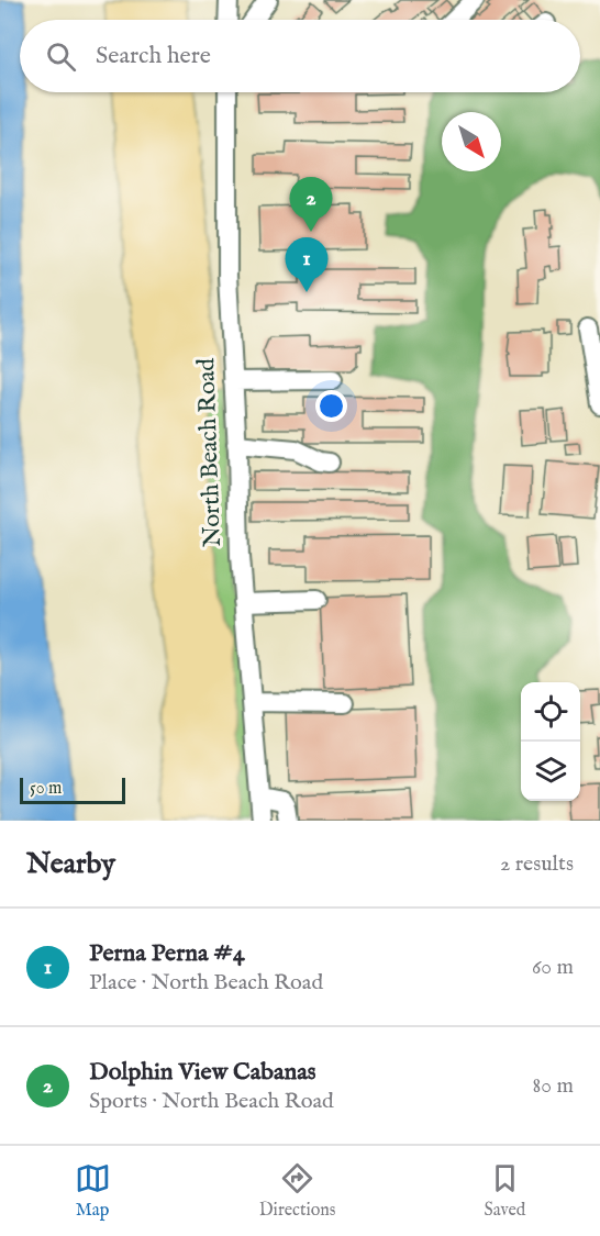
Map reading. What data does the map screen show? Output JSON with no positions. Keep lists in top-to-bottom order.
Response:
{
  "streets": {
    "street": ["North Beach Road"]
  },
  "scale_bar": "50 m",
  "north": "bottom right",
  "page": {
    "search": "Search here",
    "pins": ["2", "1"],
    "scale": "50 m",
    "heading": ["Nearby", "2 results"],
    "list": [
      {
        "mark": "1",
        "name": "Perna Perna #4",
        "note": "Place · North Beach Road",
        "value": "60 m"
      },
      {
        "mark": "2",
        "name": "Dolphin View Cabanas",
        "note": "Sports · North Beach Road",
        "value": "80 m"
      }
    ],
    "nav": ["Map", "Directions", "Saved"]
  }
}
